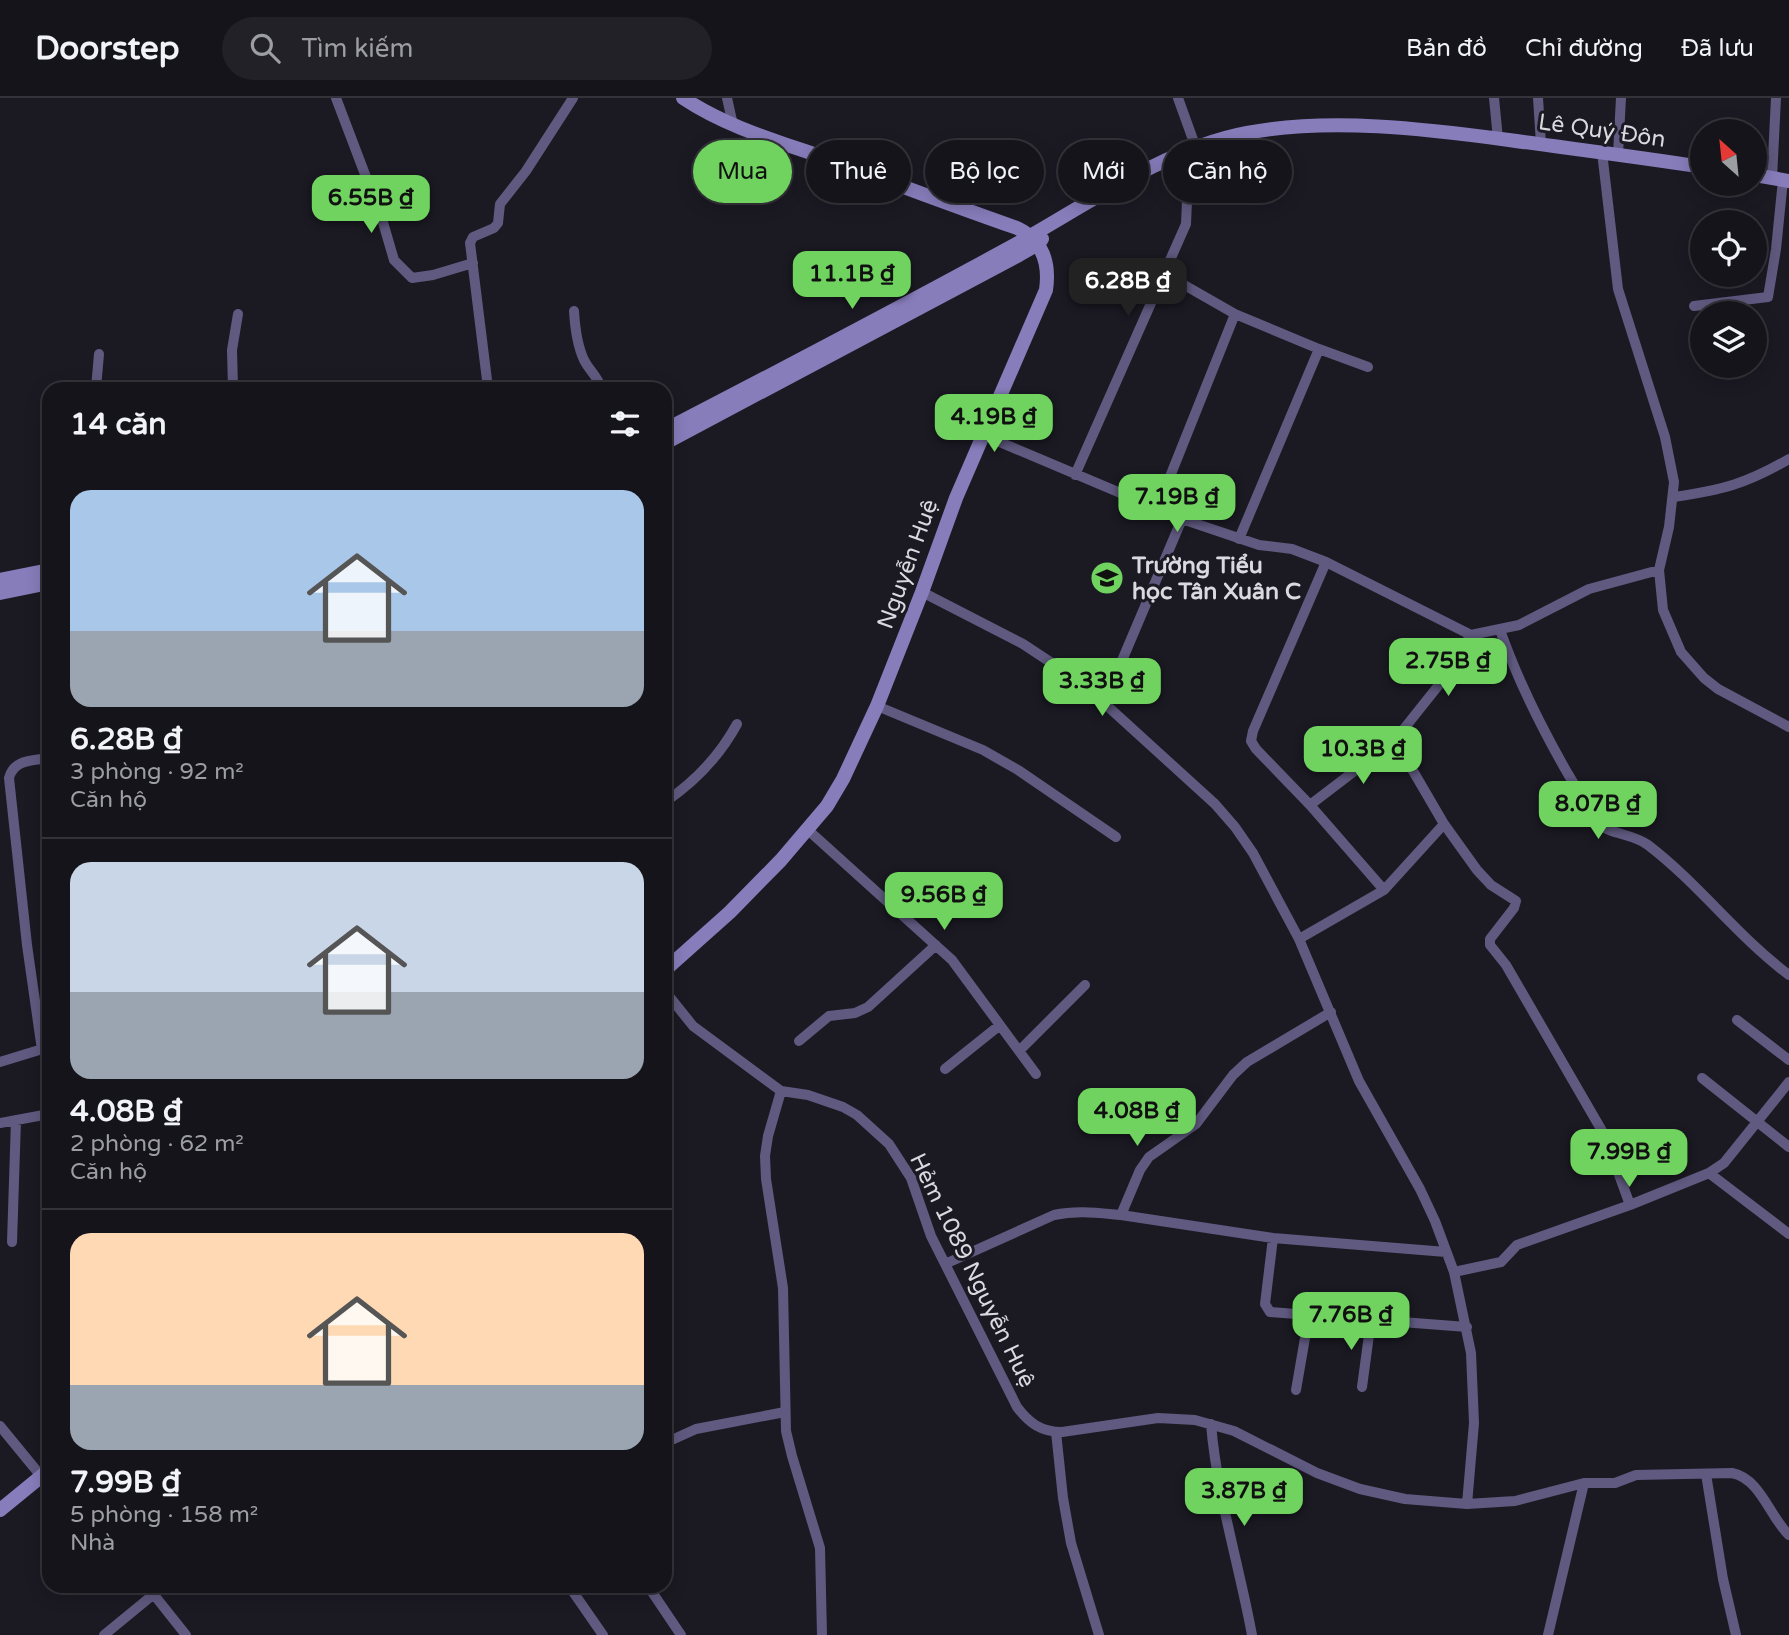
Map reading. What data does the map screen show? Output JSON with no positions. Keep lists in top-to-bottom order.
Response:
{
  "streets": {
    "main road": ["Lê Quý Đôn", "Nguyễn Huệ"],
    "street": ["Hẻm 1089 Nguyễn Huệ"]
  },
  "crossings": [
    ["Lê Quý Đôn", "Nguyễn Huệ"]
  ],
  "places": {
    "school or university": ["Trường Tiểu học Tân Xuân C"]
  },
  "north": "top left",
  "page": {
    "header": "Doorstep",
    "search": "Tìm kiếm",
    "nav": ["Bản đồ", "Chỉ đường", "Đã lưu"],
    "chip": [
      "Mua",
      "Thuê",
      "Bộ lọc",
      "Mới",
      "Căn hộ"
    ],
    "price": [
      "6.55B ₫",
      "11.1B ₫",
      "6.28B ₫",
      "4.19B ₫",
      "7.19B ₫",
      "2.75B ₫",
      "3.33B ₫",
      "10.3B ₫",
      "8.07B ₫",
      "9.56B ₫",
      "4.08B ₫",
      "7.99B ₫",
      "7.76B ₫",
      "3.87B ₫"
    ],
    "heading": "14 căn",
    "list": [
      {
        "name": "6.28B ₫",
        "note": "3 phòng · 92 m² · Căn hộ"
      },
      {
        "name": "4.08B ₫",
        "note": "2 phòng · 62 m² · Căn hộ"
      },
      {
        "name": "7.99B ₫",
        "note": "5 phòng · 158 m² · Nhà"
      }
    ]
  }
}
